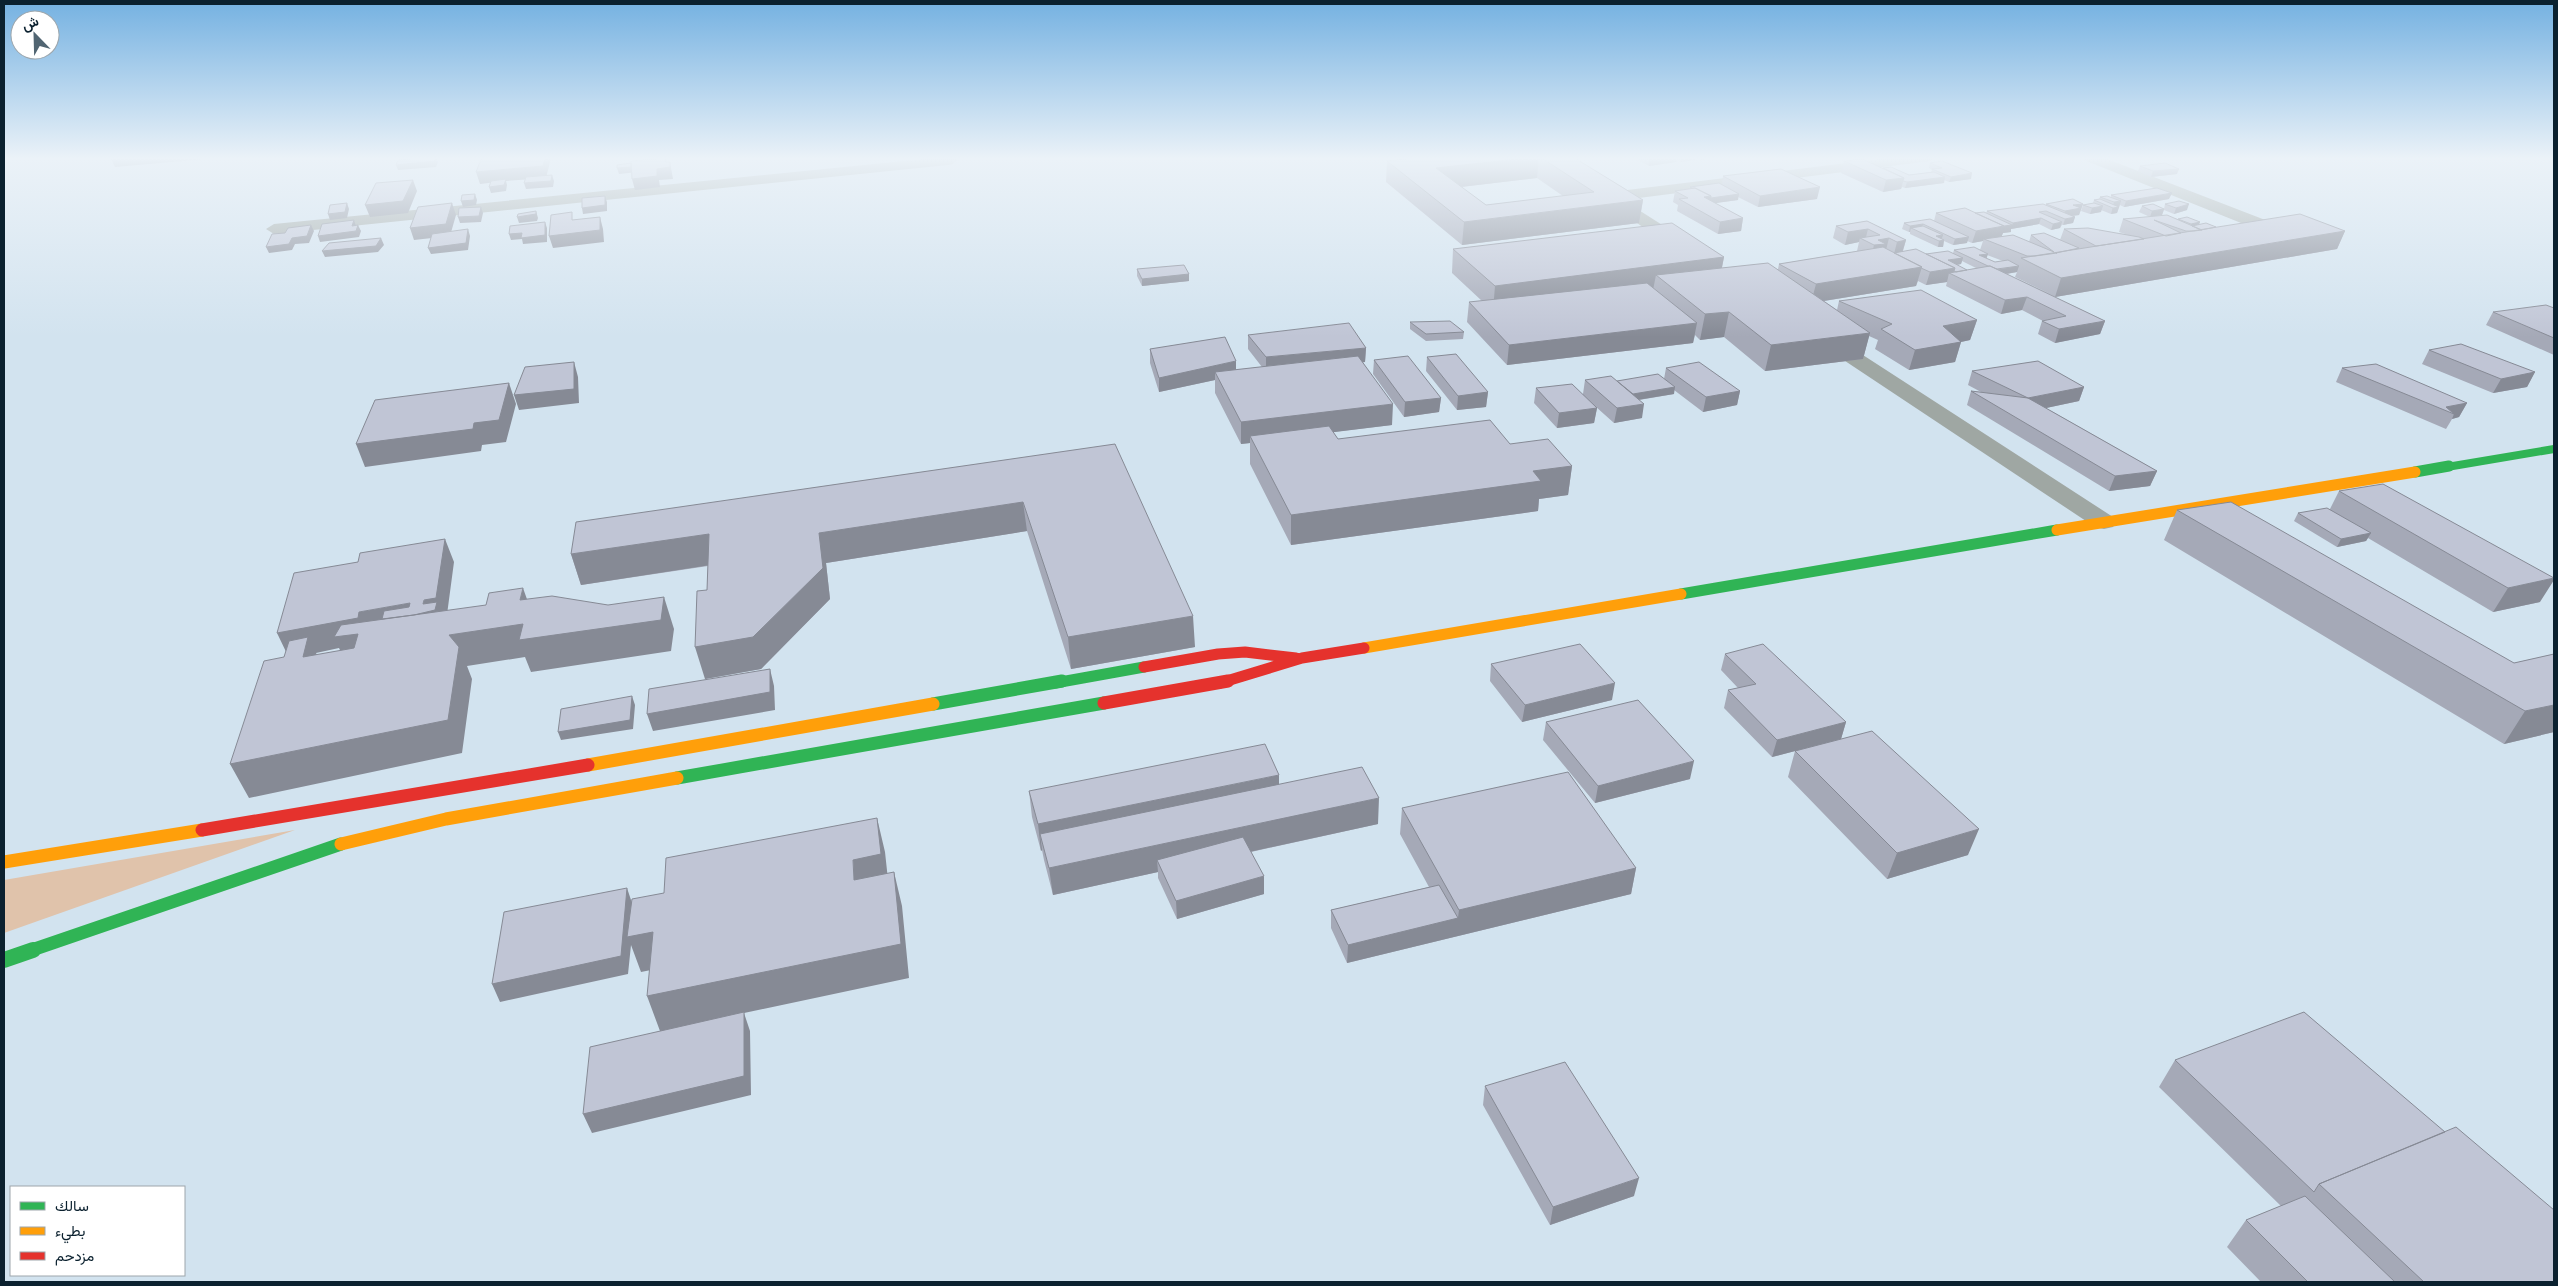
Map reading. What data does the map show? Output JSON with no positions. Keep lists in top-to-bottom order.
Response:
{
  "legend": ["سالك", "بطيء", "مزدحم"],
  "north": "top left"
}
